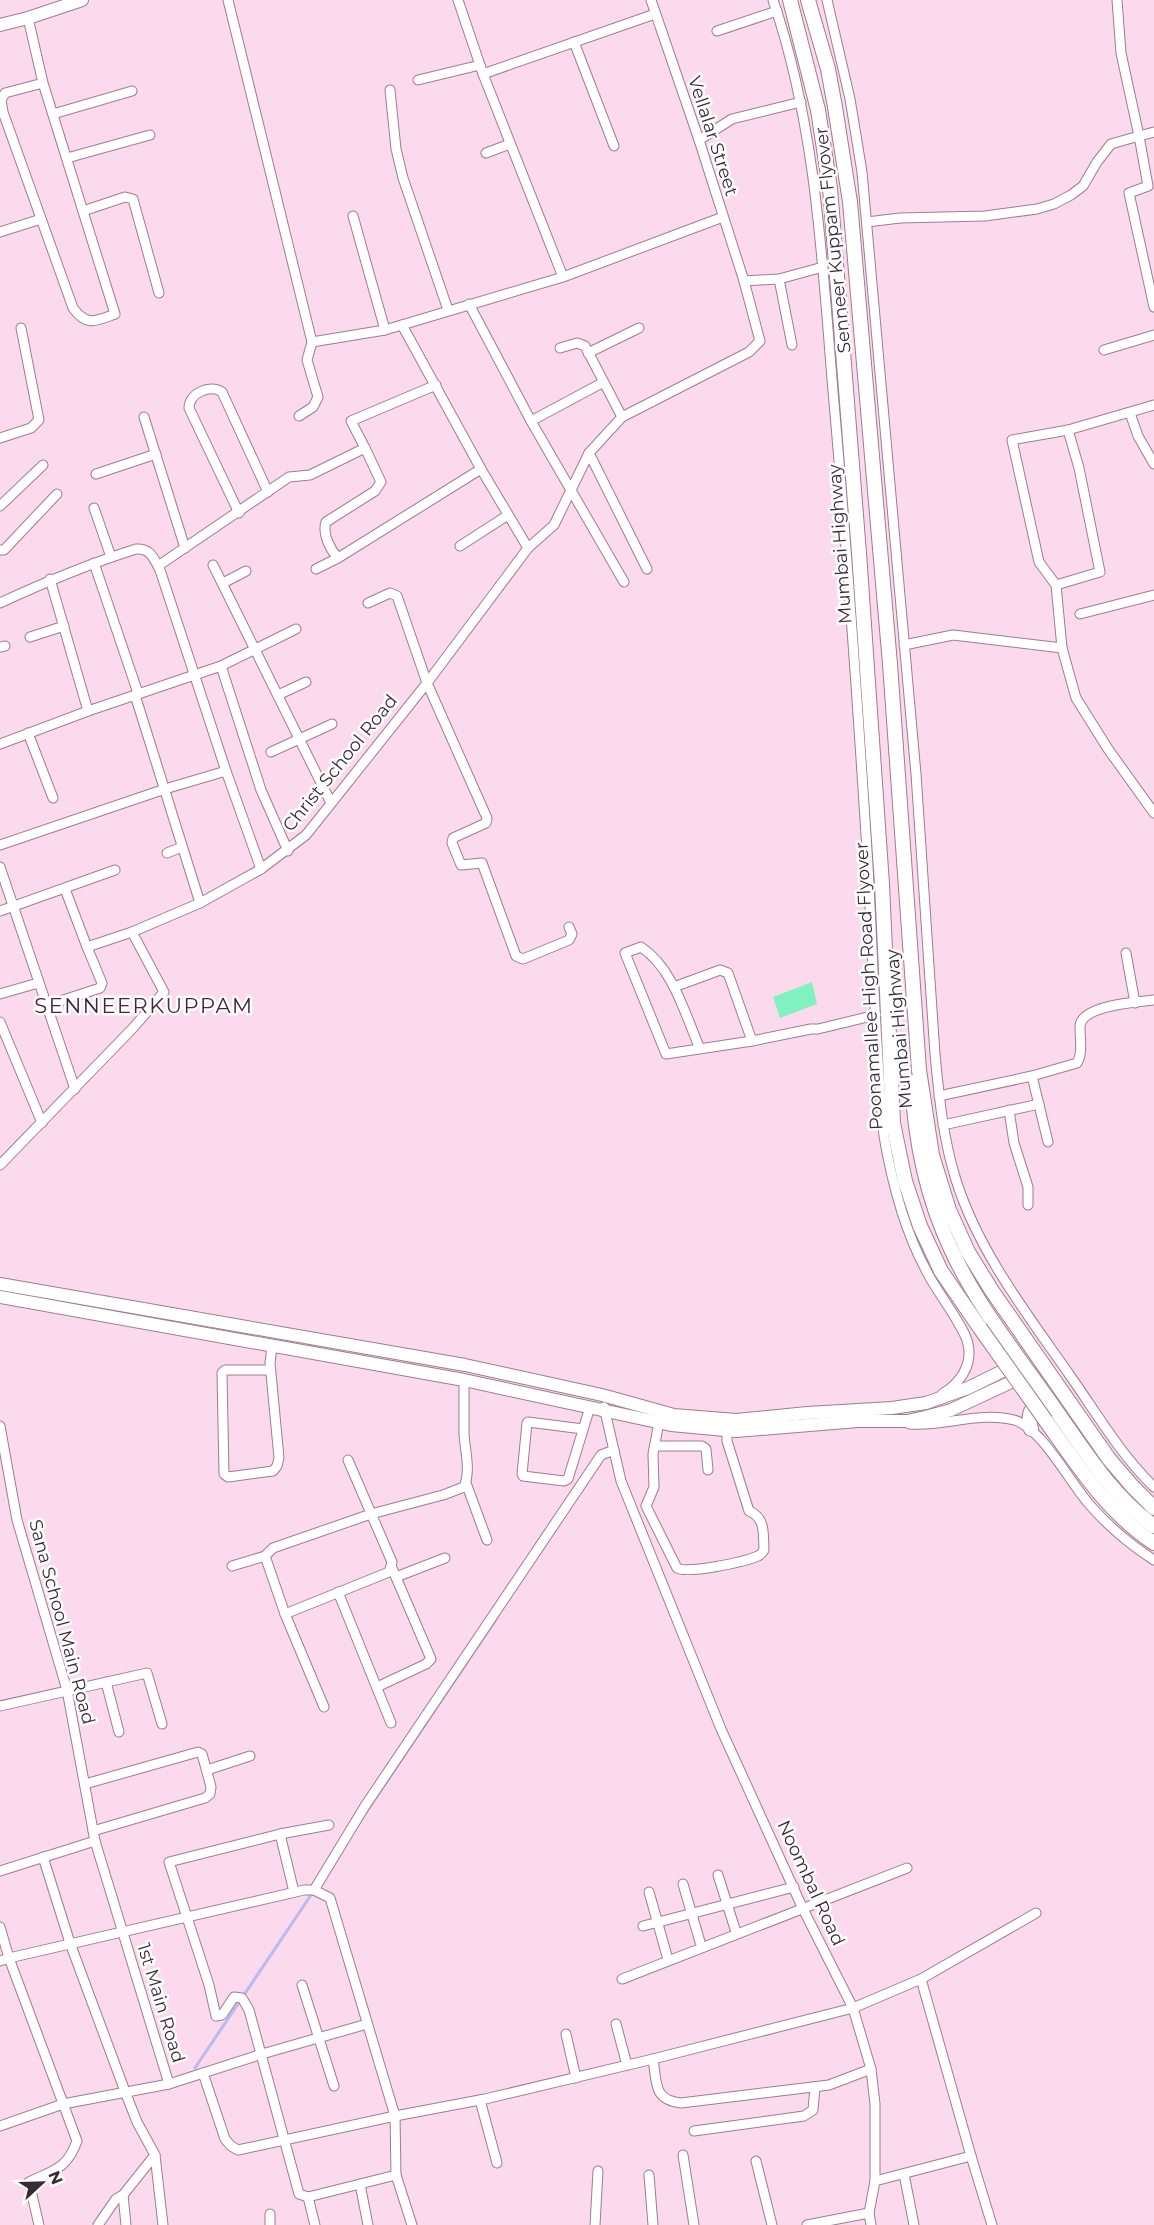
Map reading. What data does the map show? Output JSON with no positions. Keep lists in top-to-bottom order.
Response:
{
  "streets": {
    "highway": ["Senneer Kuppam Flyover", "Mumbai Highway", "Poonamallee High Road Flyover"],
    "street": [
      "Vellalar Street",
      "Christ School Road",
      "Sana School Main Road",
      "Noombal Road",
      "1st Main Road"
    ]
  },
  "crossings": [
    ["Vellalar Street", "Christ School Road"],
    ["Senneer Kuppam Flyover", "Mumbai Highway"],
    ["Mumbai Highway", "Poonamallee High Road Flyover"],
    ["Sana School Main Road", "1st Main Road"]
  ],
  "districts": ["SENNEERKUPPAM"],
  "north": "right"
}
